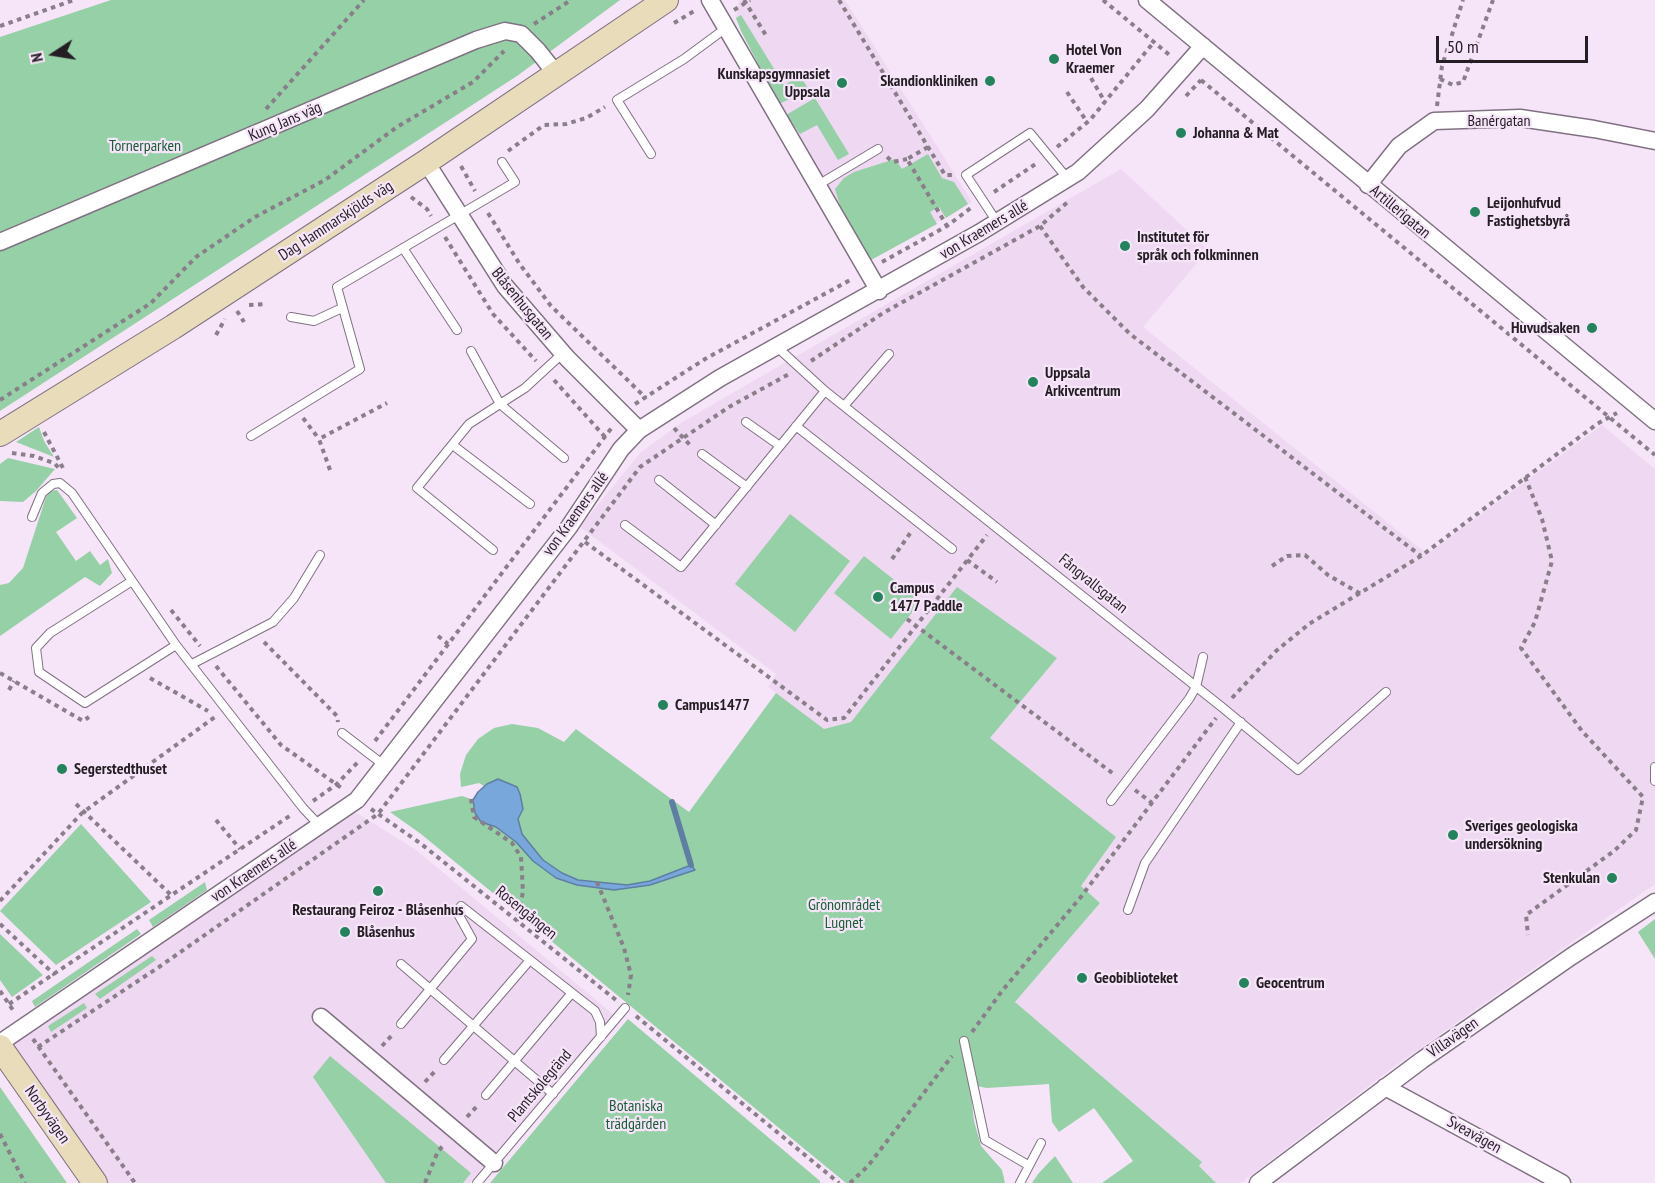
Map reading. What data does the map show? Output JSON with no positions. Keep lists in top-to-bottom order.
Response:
{
  "streets": {
    "street": [
      "Banérgatan",
      "Kung Jans väg",
      "Artillerigatan",
      "Dag Hammarskjölds väg",
      "von Kraemers allé",
      "Blåsenhusgatan",
      "Villavägen",
      "Norbyvägen",
      "Sveavägen"
    ],
    "lane": ["Fångvallsgatan", "Plantskolegränd"],
    "path": ["Rosengången"]
  },
  "crossings": [
    ["Artillerigatan", "von Kraemers allé"],
    ["Dag Hammarskjölds väg", "Blåsenhusgatan"],
    ["von Kraemers allé", "Blåsenhusgatan"],
    ["von Kraemers allé", "Fångvallsgatan"],
    ["von Kraemers allé", "Rosengången"],
    ["von Kraemers allé", "Norbyvägen"],
    ["Rosengången", "Plantskolegränd"],
    ["Villavägen", "Sveavägen"]
  ],
  "parks": ["Tornerparken", "Grönområdet Lugnet", "Botaniska trädgården"],
  "places": [
    "Hotel Von Kraemer",
    "Skandionkliniken",
    "Kunskapsgymnasiet Uppsala",
    "Johanna & Mat",
    "Leijonhufvud Fastighetsbyrå",
    "Institutet för språk och folkminnen",
    "Huvudsaken",
    "Uppsala Arkivcentrum",
    "Campus 1477 Paddle",
    "Campus1477",
    "Segerstedthuset",
    "Sveriges geologiska undersökning",
    "Stenkulan",
    "Restaurang Feiroz - Blåsenhus",
    "Blåsenhus",
    "Geobiblioteket",
    "Geocentrum"
  ],
  "scale_bar": "50 m",
  "north": "left"
}
